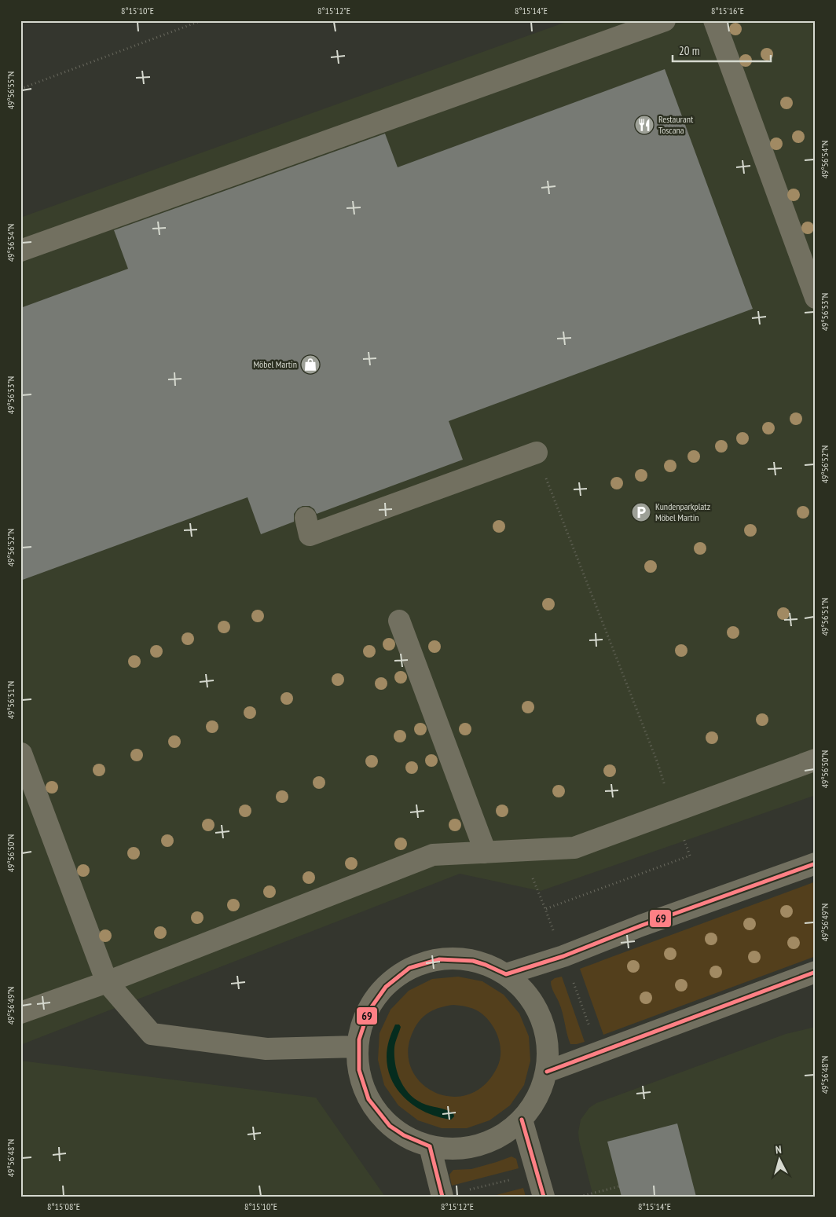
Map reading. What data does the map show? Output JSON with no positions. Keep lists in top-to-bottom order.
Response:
{
  "places": {
    "restaurant": ["Restaurant Toscana"],
    "shop": ["Möbel Martin"],
    "parking": ["Kundenparkplatz Möbel Martin"]
  },
  "lines": ["transit line 69"],
  "scale_bar": "20 m",
  "north": "top",
  "coordinates": [
    "8°15'10\"E",
    "8°15'12\"E",
    "8°15'14\"E",
    "8°15'16\"E",
    "49°56'55\"N",
    "49°56'54\"N",
    "49°56'53\"N",
    "49°56'52\"N",
    "49°56'51\"N",
    "49°56'50\"N",
    "49°56'49\"N",
    "49°56'48\"N",
    "8°15'08\"E"
  ]
}
